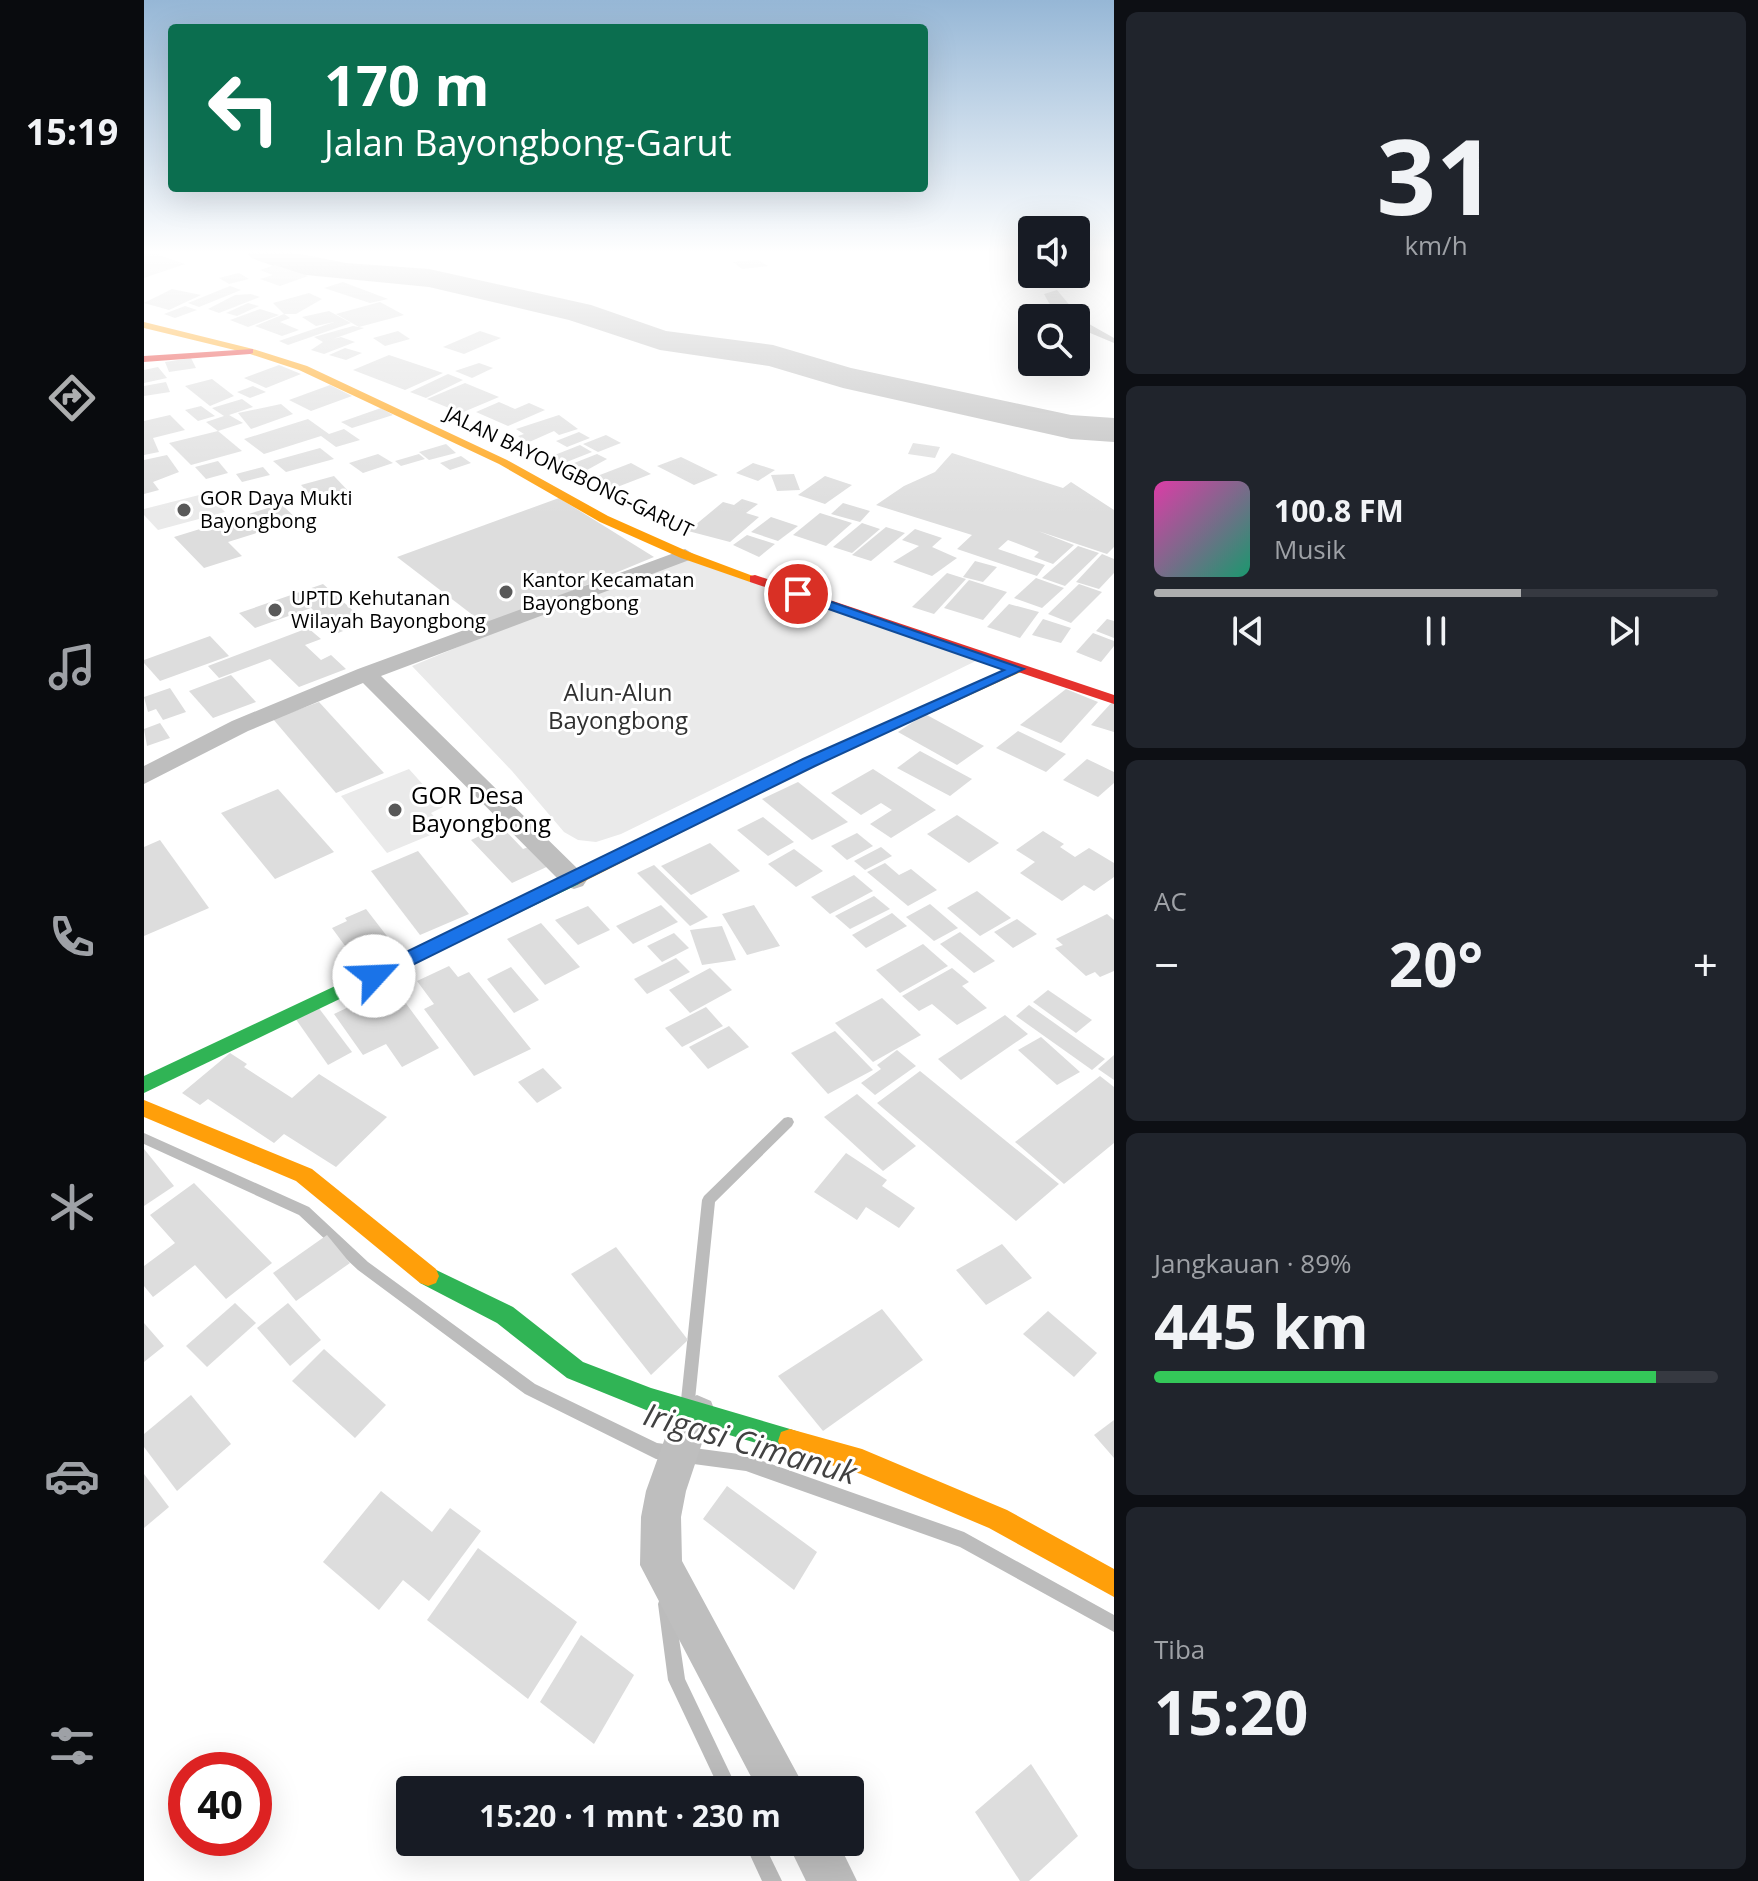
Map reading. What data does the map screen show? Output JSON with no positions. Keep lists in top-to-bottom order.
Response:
{
  "streets": {
    "street": ["JALAN BAYONGBONG-GARUT"]
  },
  "water": ["Irigasi Cimanuk"],
  "parks": ["Alun-Alun Bayongbong"],
  "places": [
    "GOR Daya Mukti Bayongbong",
    "Kantor Kecamatan Bayongbong",
    "UPTD Kehutanan Wilayah Bayongbong",
    "GOR Desa Bayongbong"
  ],
  "page": {
    "tabs": "15:19",
    "tile": [
      ["31", "km/h"],
      "AC",
      ["Jangkauan · 89%", "445 km"],
      ["Tiba", "15:20"]
    ],
    "turn": ["170 m", "Jalan Bayongbong-Garut"],
    "song": ["100.8 FM", "Musik"],
    "heat": ["−", "20°", "+"],
    "limit": "40",
    "trip": "15:20 · 1 mnt · 230 m"
  }
}
